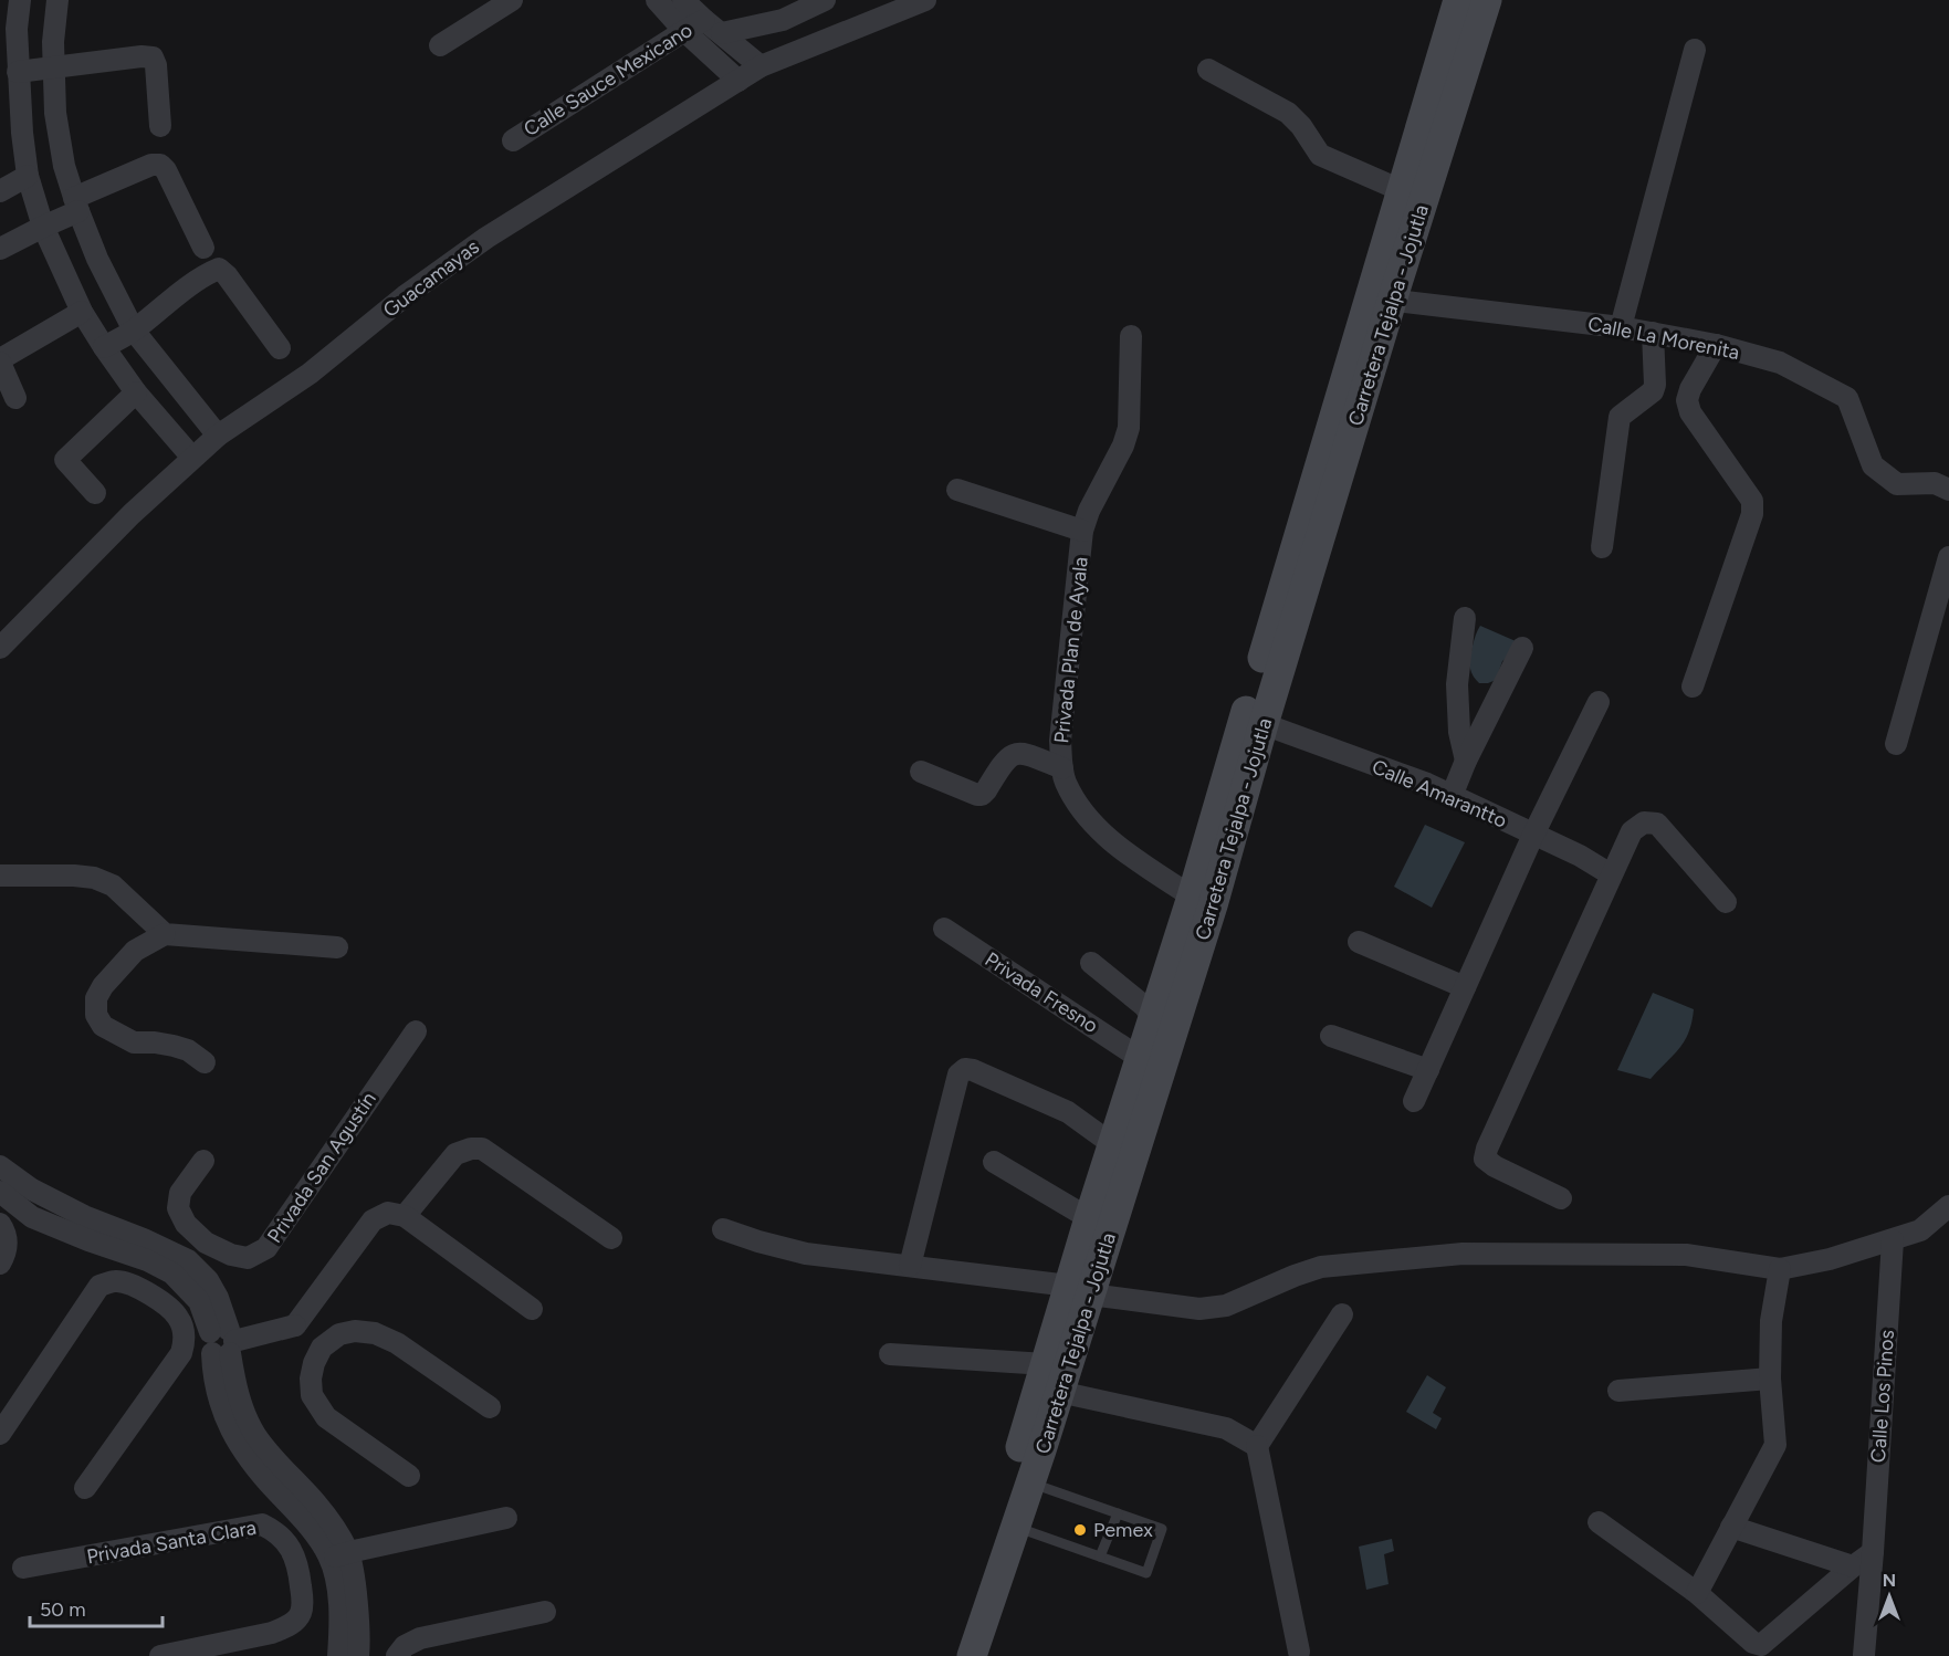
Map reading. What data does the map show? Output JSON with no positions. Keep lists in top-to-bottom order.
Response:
{
  "streets": {
    "main road": ["Carretera Tejalpa - Jojutla"],
    "street": [
      "Calle Sauce Mexicano",
      "Guacamayas",
      "Calle La Morenita",
      "Privada Plan de Ayala",
      "Calle Amarantto",
      "Privada Fresno",
      "Privada San Agustín",
      "Calle Los Pinos",
      "Privada Santa Clara"
    ]
  },
  "crossings": [
    ["Carretera Tejalpa - Jojutla", "Calle La Morenita"],
    ["Carretera Tejalpa - Jojutla", "Privada Plan de Ayala"],
    ["Carretera Tejalpa - Jojutla", "Calle Amarantto"],
    ["Carretera Tejalpa - Jojutla", "Privada Fresno"]
  ],
  "places": ["Pemex"],
  "scale_bar": "50 m",
  "north": "top"
}
